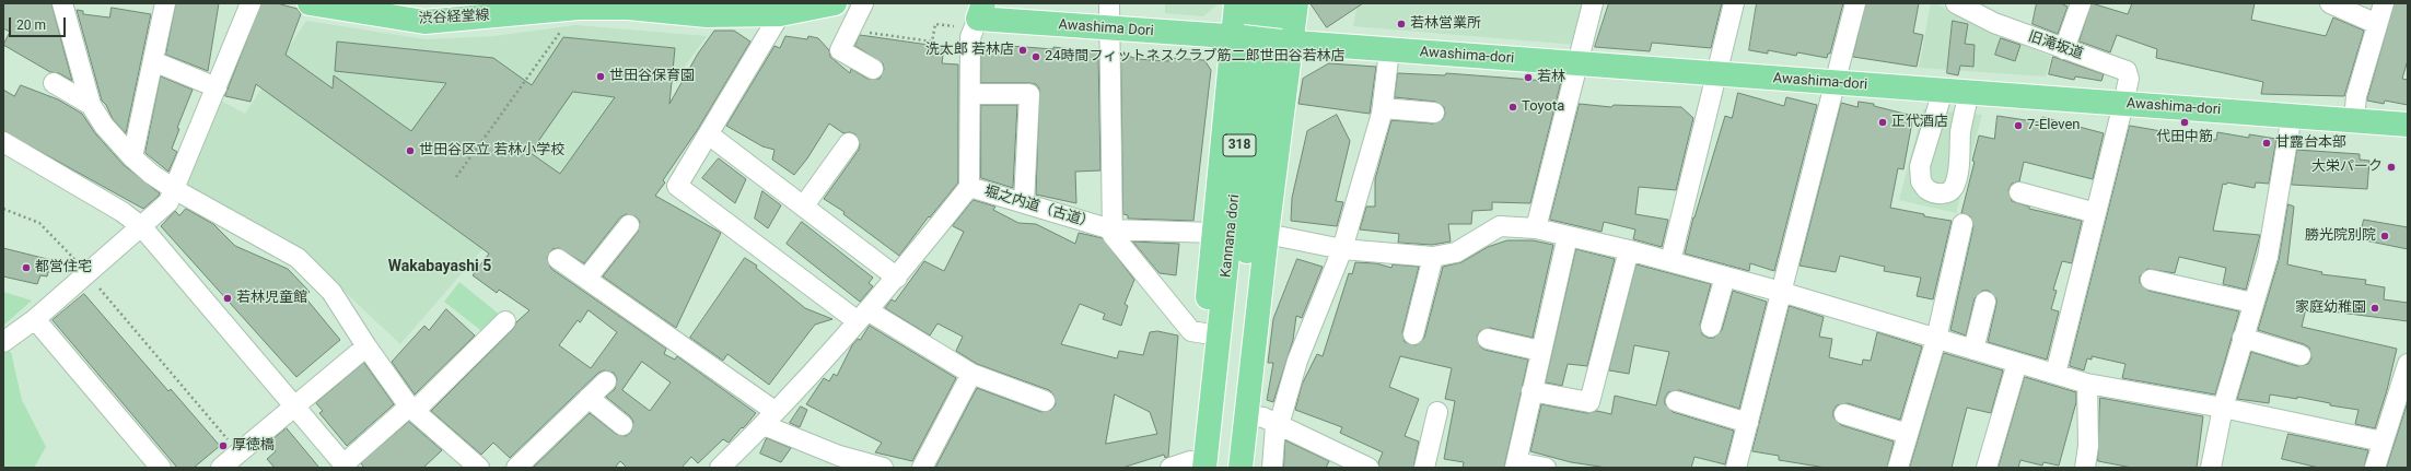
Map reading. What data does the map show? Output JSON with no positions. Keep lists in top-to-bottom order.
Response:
{
  "streets": {
    "main road": [
      "渋谷経堂線",
      "Awashima Dori",
      "Awashima-dori",
      "318",
      "Kannana dori"
    ],
    "street": ["旧滝坂道", "堀之内道（古道）"]
  },
  "crossings": [
    ["Awashima Dori", "Awashima-dori"],
    ["Awashima Dori", "堀之内道（古道）"],
    ["旧滝坂道", "Awashima-dori"]
  ],
  "districts": ["Wakabayashi 5"],
  "places": [
    "若林営業所",
    "洗太郎 若林店",
    "24時間フィットネスクラブ筋二郎世田谷若林店",
    "世田谷保育園",
    "若林",
    "Toyota",
    "正代酒店",
    "代田中筋",
    "7-Eleven",
    "甘露台本部",
    "世田谷区立 若林小学校",
    "大栄パーク",
    "勝光院別院",
    "都営住宅",
    "若林児童館",
    "家庭幼稚園",
    "厚徳橋"
  ],
  "scale_bar": "20 m"
}
